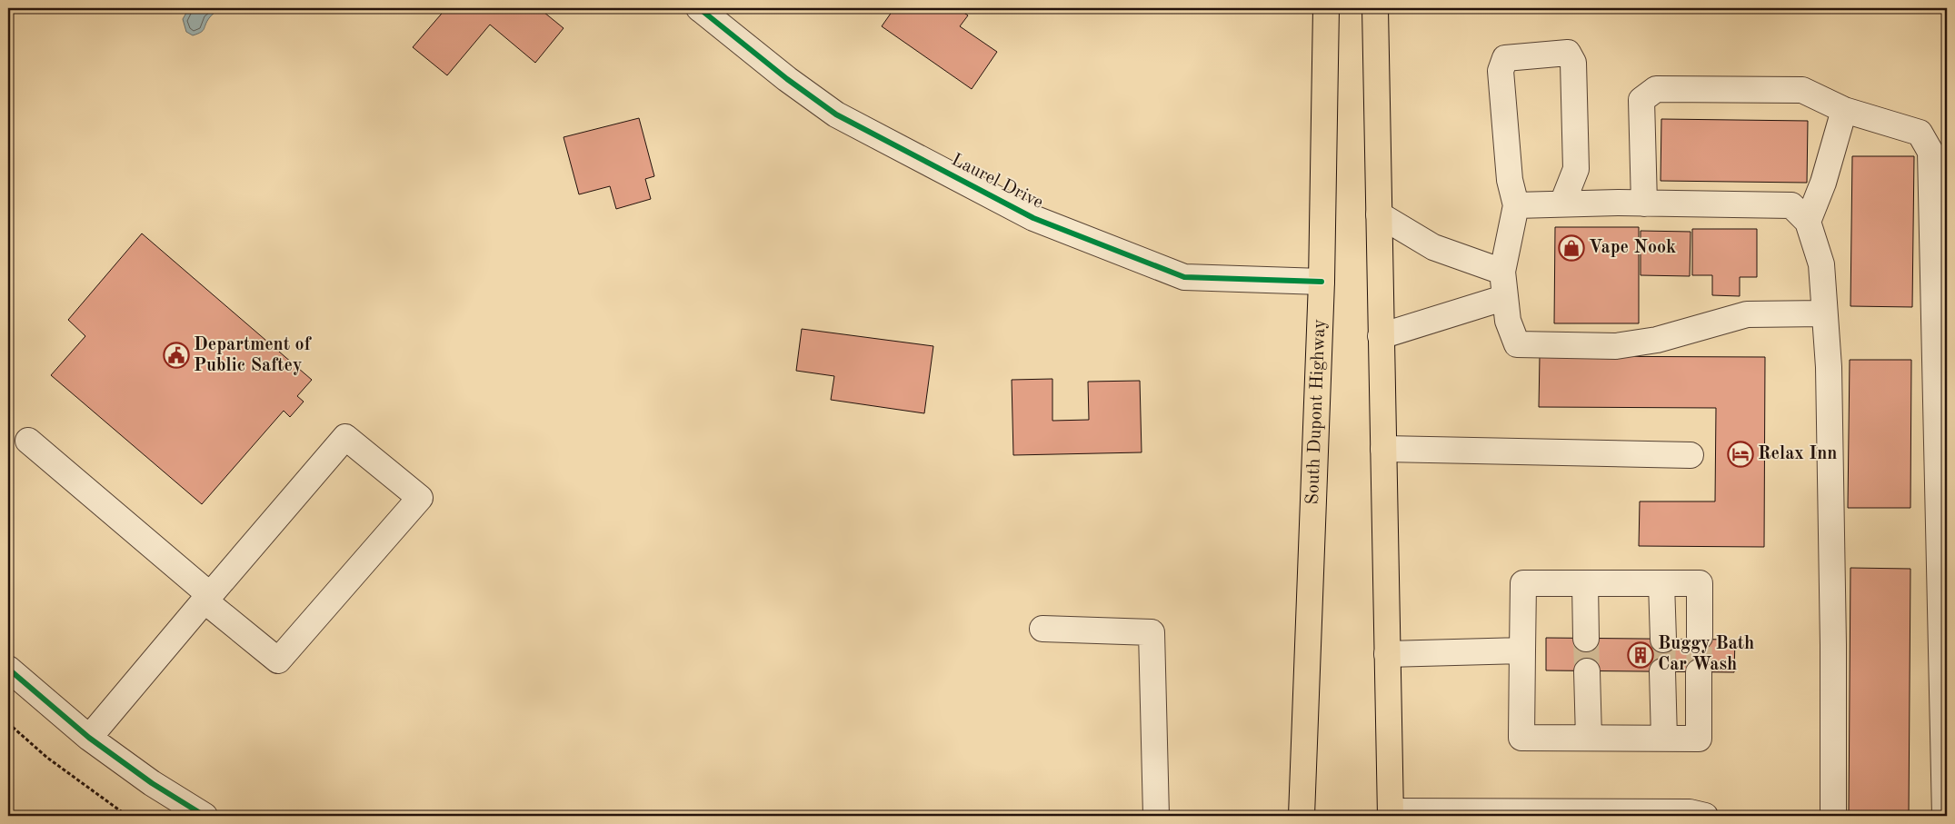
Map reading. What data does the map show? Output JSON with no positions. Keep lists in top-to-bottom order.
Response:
{
  "streets": {
    "highway": ["South Dupont Highway"],
    "street": ["Laurel Drive"]
  },
  "crossings": [
    ["Laurel Drive", "South Dupont Highway"]
  ],
  "places": {
    "shop": ["Vape Nook"],
    "public building": ["Department of Public Saftey"],
    "hotel": ["Relax Inn"],
    "building": ["Buggy Bath Car Wash"]
  }
}
